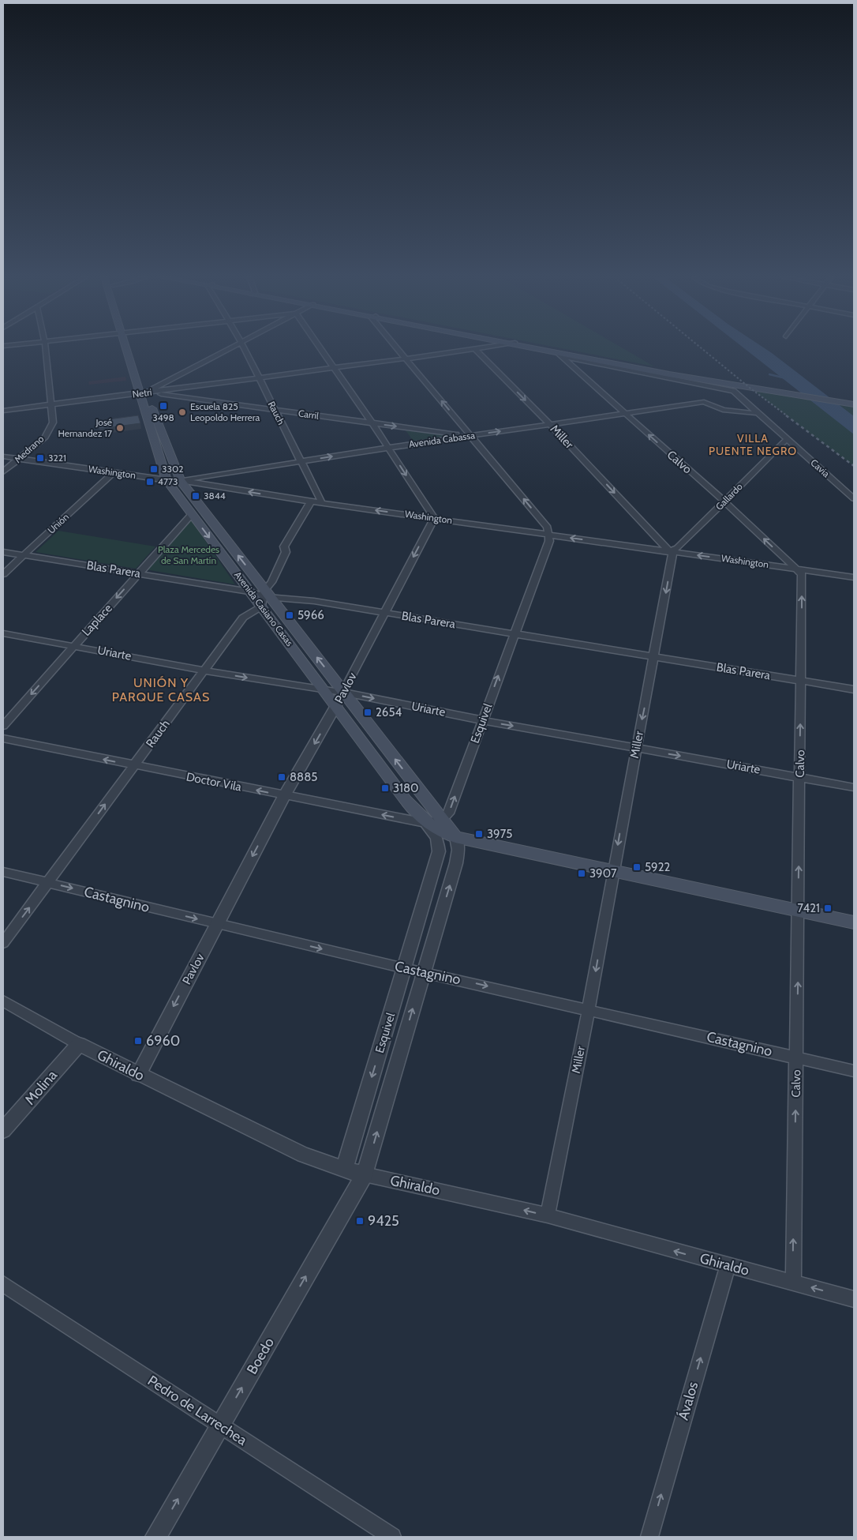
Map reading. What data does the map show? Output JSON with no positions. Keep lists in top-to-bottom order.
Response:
{
  "streets": {
    "main road": ["Avenida Casiano Casas"],
    "street": [
      "Netri",
      "Rauch",
      "Carril",
      "Miller",
      "Avenida Cabassa",
      "Medrano",
      "Calvo",
      "Cavia",
      "Washington",
      "Gallardo",
      "Unión",
      "Blas Parera",
      "Laplace",
      "Uriarte",
      "Pavlov",
      "Esquivel",
      "Doctor Vila",
      "Castagnino",
      "Ghiraldo",
      "Molina",
      "Boedo",
      "Ávalos",
      "Pedro de Larrechea"
    ]
  },
  "crossings": [
    ["Netri", "Rauch"],
    ["Netri", "Carril"],
    ["Netri", "Miller"],
    ["Netri", "Medrano"],
    ["Netri", "Avenida Casiano Casas"],
    ["Rauch", "Carril"],
    ["Rauch", "Avenida Cabassa"],
    ["Rauch", "Washington"],
    ["Rauch", "Blas Parera"],
    ["Rauch", "Avenida Casiano Casas"],
    ["Rauch", "Uriarte"],
    ["Rauch", "Doctor Vila"],
    ["Rauch", "Castagnino"],
    ["Carril", "Avenida Cabassa"],
    ["Carril", "Avenida Casiano Casas"],
    ["Miller", "Avenida Cabassa"],
    ["Miller", "Washington"],
    ["Miller", "Gallardo"],
    ["Miller", "Blas Parera"],
    ["Miller", "Avenida Casiano Casas"],
    ["Miller", "Uriarte"],
    ["Miller", "Castagnino"],
    ["Miller", "Ghiraldo"],
    ["Avenida Cabassa", "Calvo"],
    ["Avenida Cabassa", "Cavia"],
    ["Avenida Cabassa", "Washington"],
    ["Avenida Cabassa", "Avenida Casiano Casas"],
    ["Medrano", "Washington"],
    ["Calvo", "Washington"],
    ["Calvo", "Gallardo"],
    ["Calvo", "Blas Parera"],
    ["Calvo", "Avenida Casiano Casas"],
    ["Calvo", "Uriarte"],
    ["Calvo", "Castagnino"],
    ["Calvo", "Ghiraldo"],
    ["Cavia", "Gallardo"],
    ["Washington", "Gallardo"],
    ["Washington", "Unión"],
    ["Washington", "Avenida Casiano Casas"],
    ["Washington", "Pavlov"],
    ["Washington", "Esquivel"],
    ["Unión", "Blas Parera"],
    ["Blas Parera", "Avenida Casiano Casas"],
    ["Blas Parera", "Laplace"],
    ["Blas Parera", "Pavlov"],
    ["Blas Parera", "Esquivel"],
    ["Avenida Casiano Casas", "Laplace"],
    ["Avenida Casiano Casas", "Uriarte"],
    ["Avenida Casiano Casas", "Pavlov"],
    ["Avenida Casiano Casas", "Esquivel"],
    ["Avenida Casiano Casas", "Doctor Vila"],
    ["Laplace", "Uriarte"],
    ["Uriarte", "Pavlov"],
    ["Uriarte", "Esquivel"],
    ["Pavlov", "Doctor Vila"],
    ["Pavlov", "Castagnino"],
    ["Pavlov", "Ghiraldo"],
    ["Esquivel", "Doctor Vila"],
    ["Esquivel", "Castagnino"],
    ["Esquivel", "Ghiraldo"],
    ["Esquivel", "Boedo"],
    ["Ghiraldo", "Molina"],
    ["Ghiraldo", "Boedo"],
    ["Ghiraldo", "Ávalos"],
    ["Boedo", "Pedro de Larrechea"]
  ],
  "one_way": [
    "Miller",
    "Calvo",
    "Washington",
    "Laplace",
    "Uriarte",
    "Pavlov",
    "Doctor Vila",
    "Castagnino",
    "Ghiraldo",
    "Boedo",
    "Ávalos"
  ],
  "districts": ["VILLA PUENTE NEGRO", "UNIÓN Y PARQUE CASAS"],
  "parks": ["Plaza Mercedes de San Martín"],
  "places": {
    "transit": [
      "3498",
      "3221",
      "3302",
      "4773",
      "3844",
      "5966",
      "2654",
      "8885",
      "3180",
      "3975",
      "5922",
      "3907",
      "7421",
      "6960",
      "9425"
    ],
    "other": ["Escuela 825 Leopoldo Herrera", "José Hernandez 17"]
  }
}
